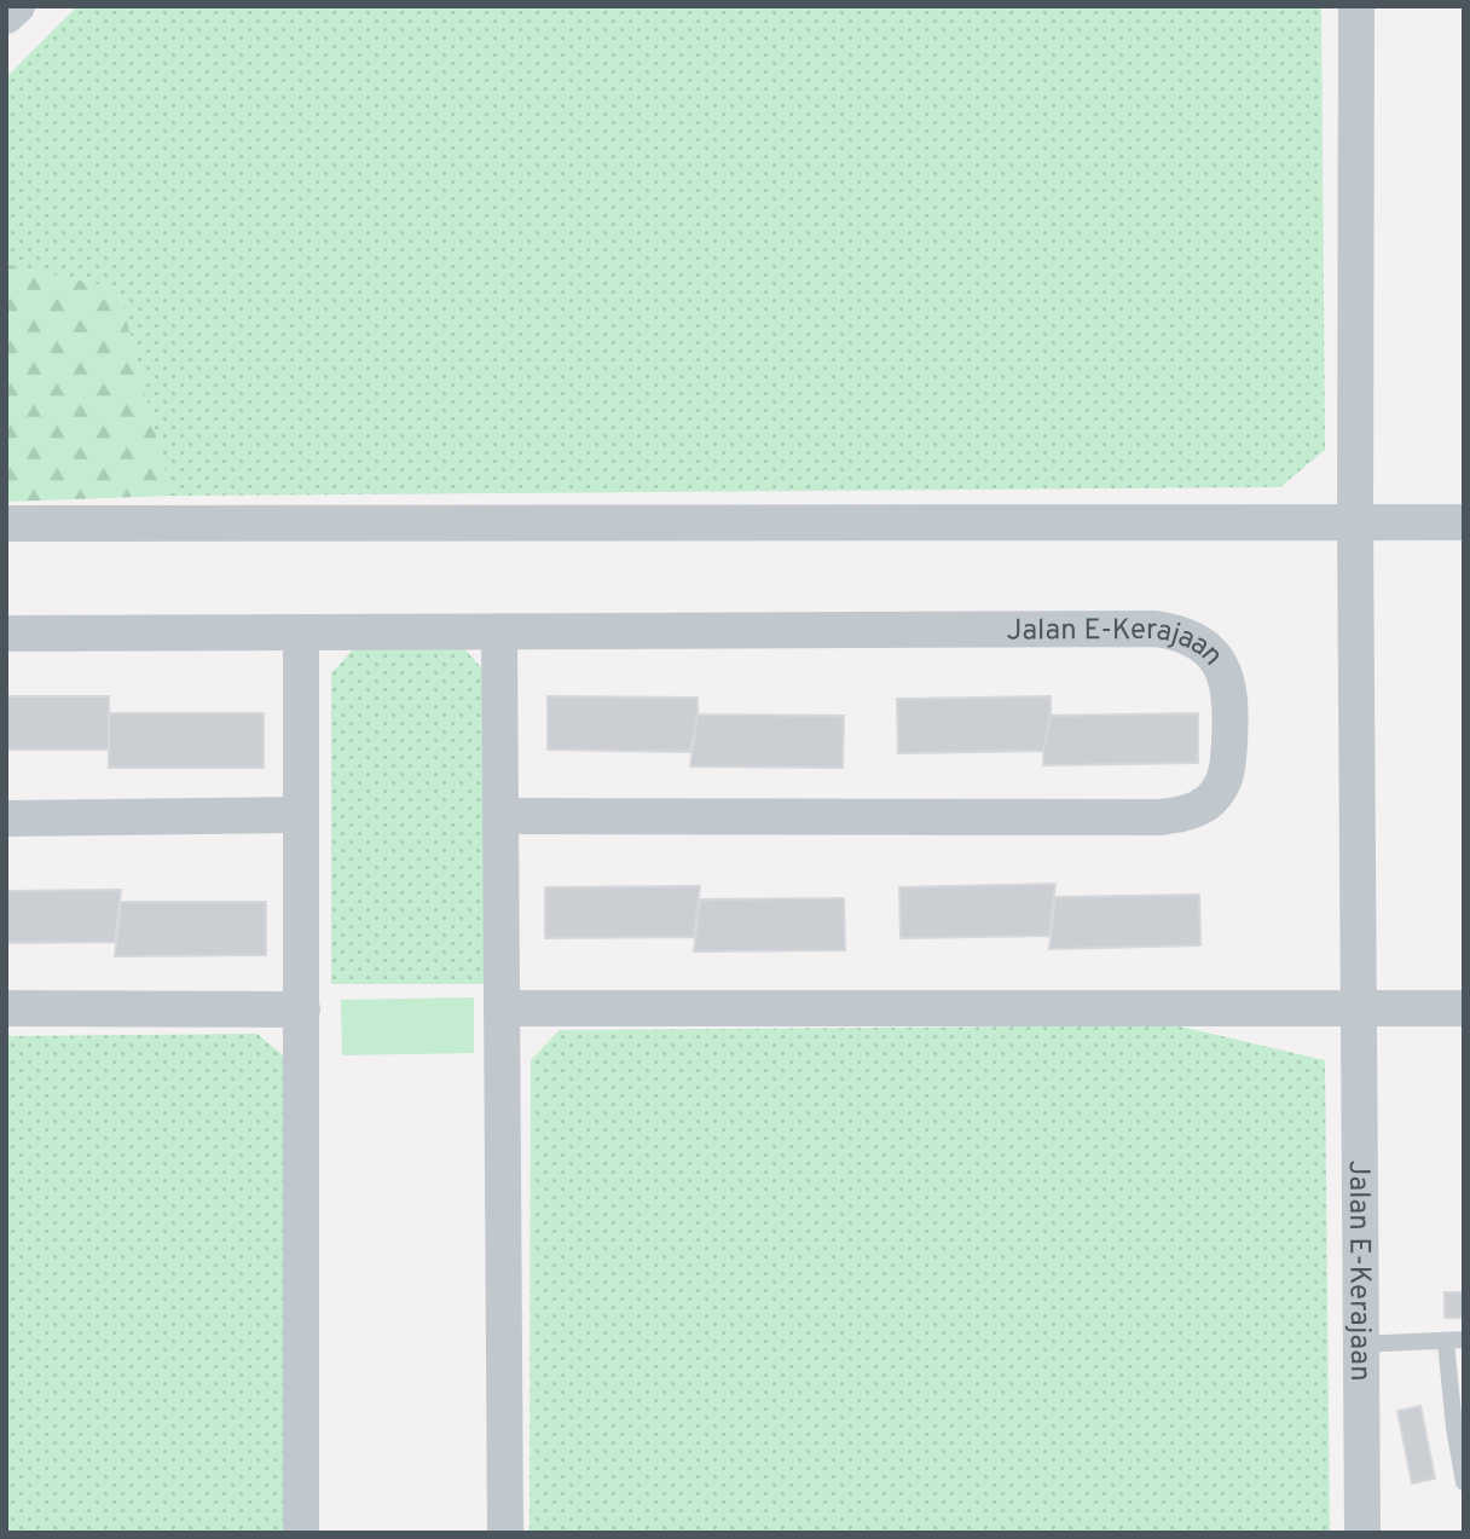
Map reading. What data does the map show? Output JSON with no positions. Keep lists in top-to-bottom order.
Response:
{
  "streets": {
    "street": ["Jalan E-Kerajaan"]
  }
}
